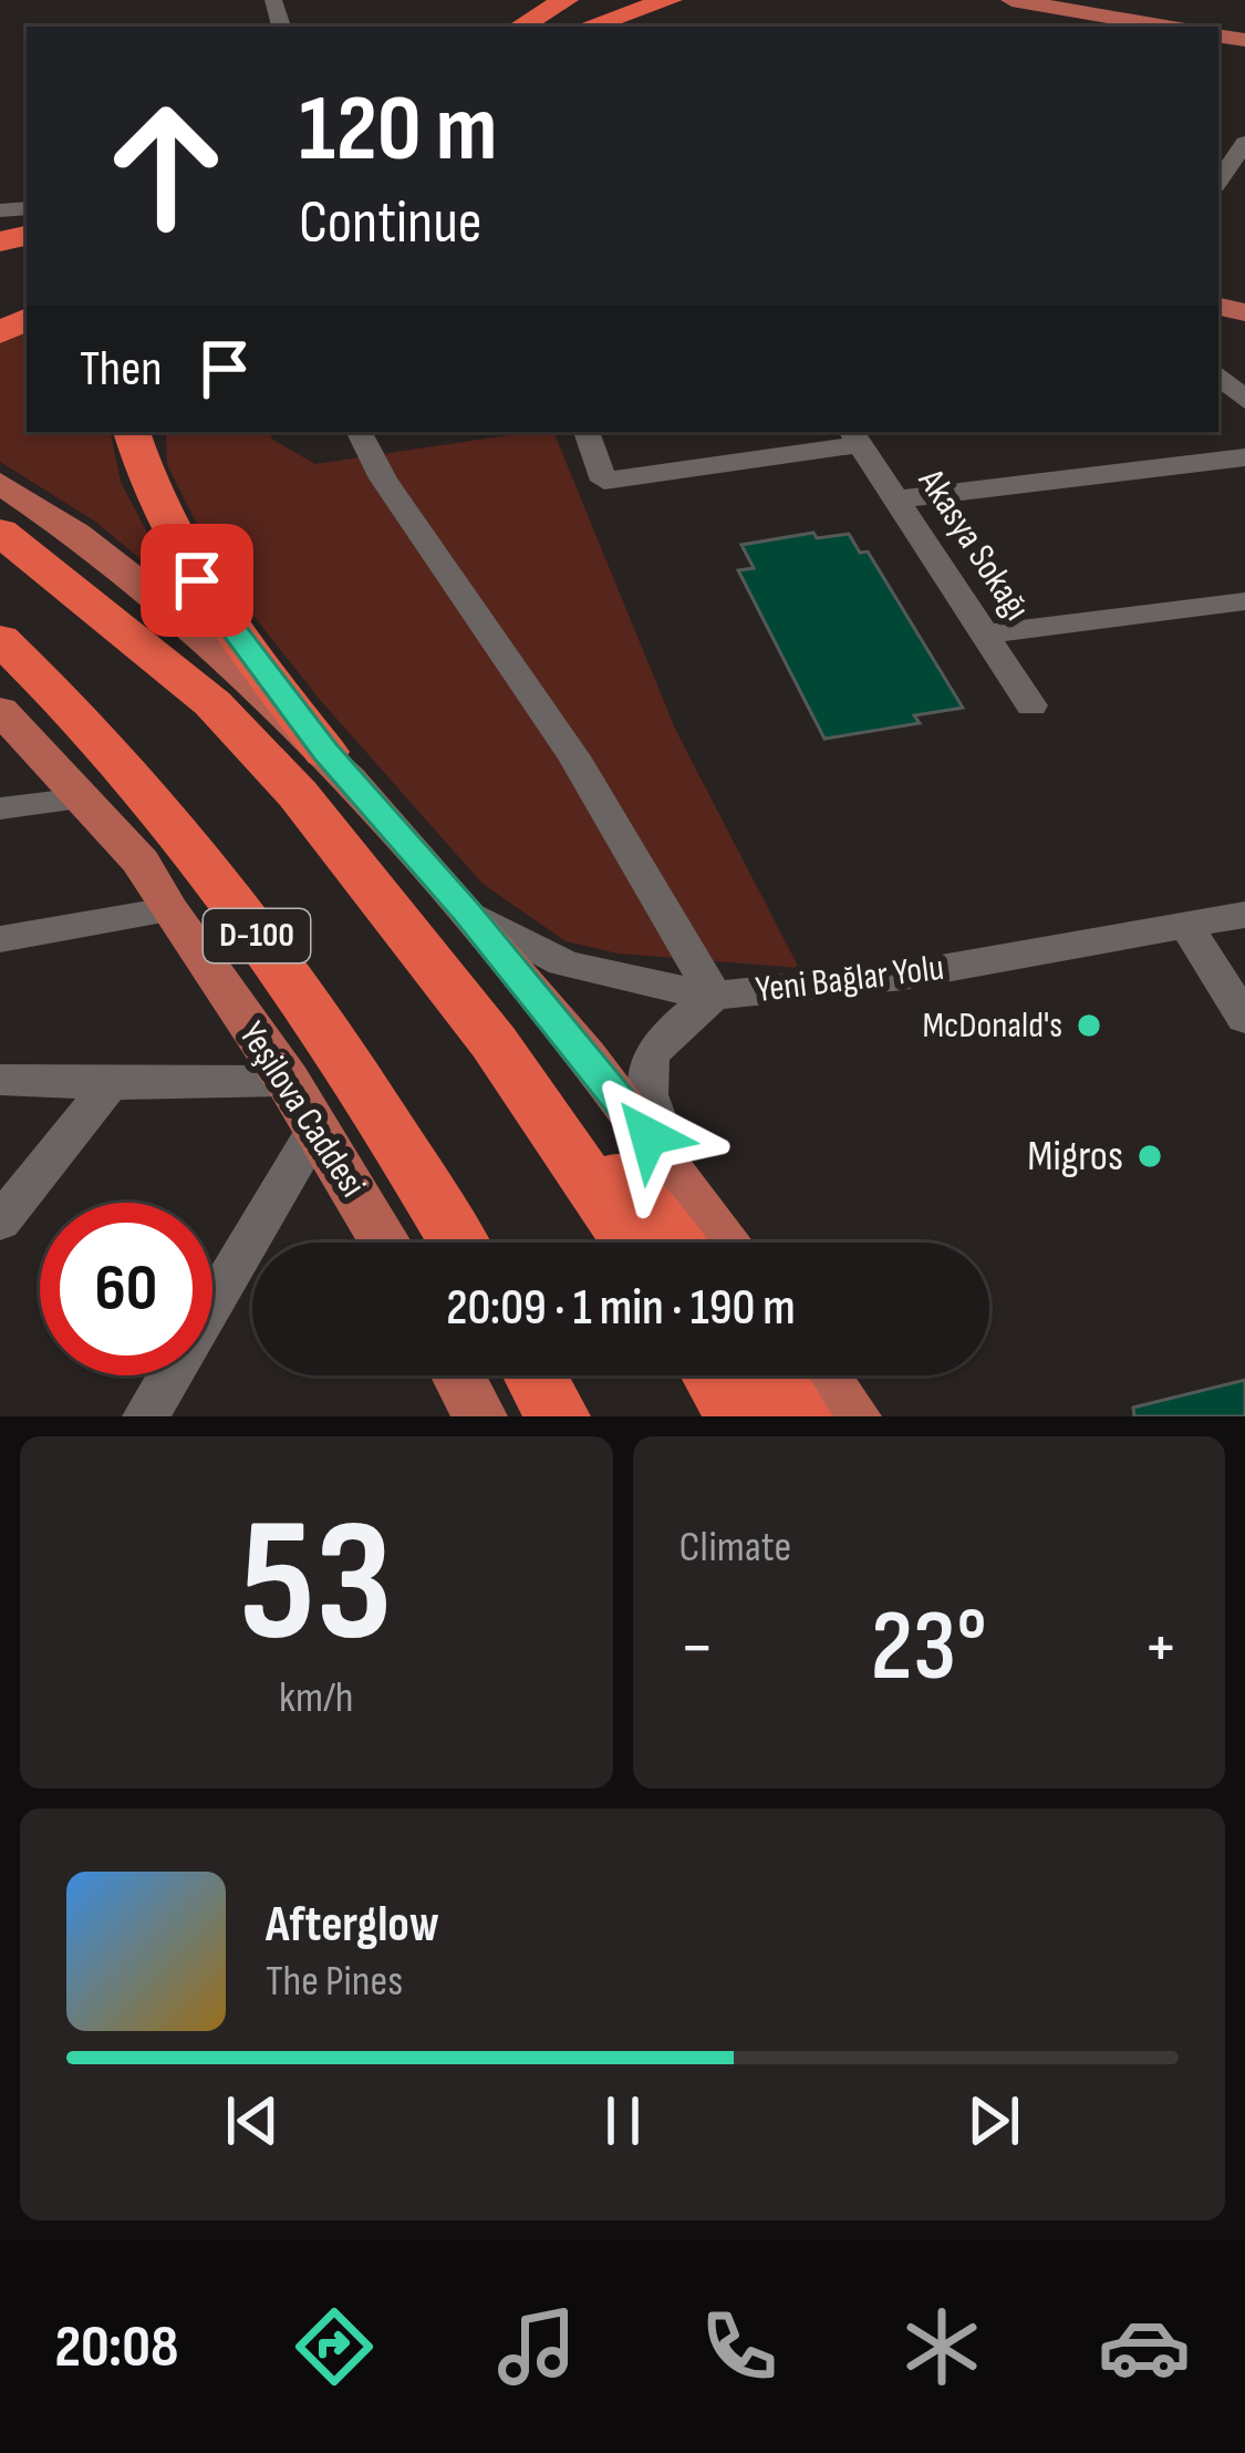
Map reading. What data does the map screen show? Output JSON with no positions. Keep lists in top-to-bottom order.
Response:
{
  "streets": {
    "highway": ["D-100"],
    "main road": ["Yeşilova Caddesi"],
    "street": ["Akasya Sokağı", "Yeni Bağlar Yolu"]
  },
  "places": ["McDonald's", "Migros"],
  "page": {
    "turn": ["120 m", "Continue"],
    "then": "Then",
    "limit": "60",
    "trip": "20:09 · 1 min · 190 m",
    "tile": [
      ["53", "km/h"],
      "Climate"
    ],
    "heat": ["−", "23°", "+"],
    "song": ["Afterglow", "The Pines"],
    "tabs": "20:08"
  }
}
